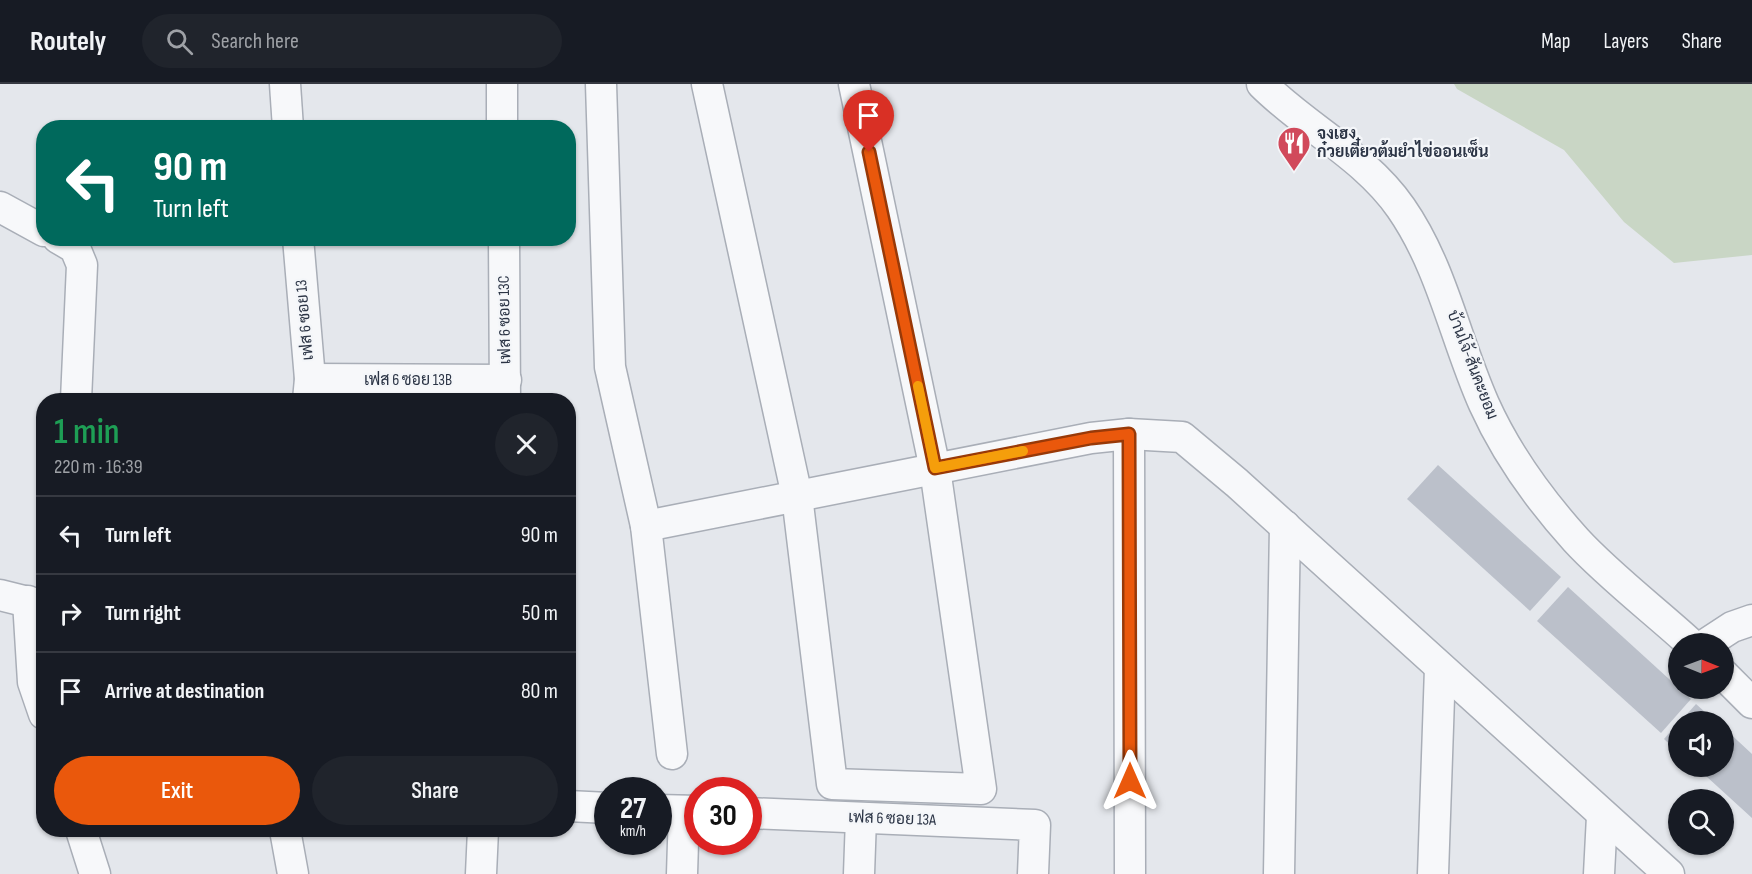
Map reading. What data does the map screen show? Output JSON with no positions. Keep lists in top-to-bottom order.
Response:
{
  "streets": {
    "street": [
      "เฟส 6 ซอย 13",
      "เฟส 6 ซอย 13C",
      "บ้านโจ้-สันคะยอม",
      "เฟส 6 ซอย 13B",
      "เฟส 6 ซอย 13A"
    ]
  },
  "crossings": [
    ["เฟส 6 ซอย 13", "เฟส 6 ซอย 13B"],
    ["เฟส 6 ซอย 13C", "เฟส 6 ซอย 13B"]
  ],
  "places": {
    "restaurant": ["จงเฮง ก๋วยเตี๋ยวต้มยำไข่ออนเซ็น"]
  },
  "north": "right",
  "page": {
    "header": "Routely",
    "search": "Search here",
    "nav": ["Map", "Layers", "Share"],
    "turn": ["90 m", "Turn left"],
    "heading": ["1 min", "220 m · 16:39"],
    "list": [
      {
        "name": "Turn left",
        "value": "90 m"
      },
      {
        "name": "Turn right",
        "value": "50 m"
      },
      {
        "name": "Arrive at destination",
        "value": "80 m"
      }
    ],
    "buttons": ["Exit", "Share"],
    "speed": "27 km/h",
    "limit": "30"
  }
}
